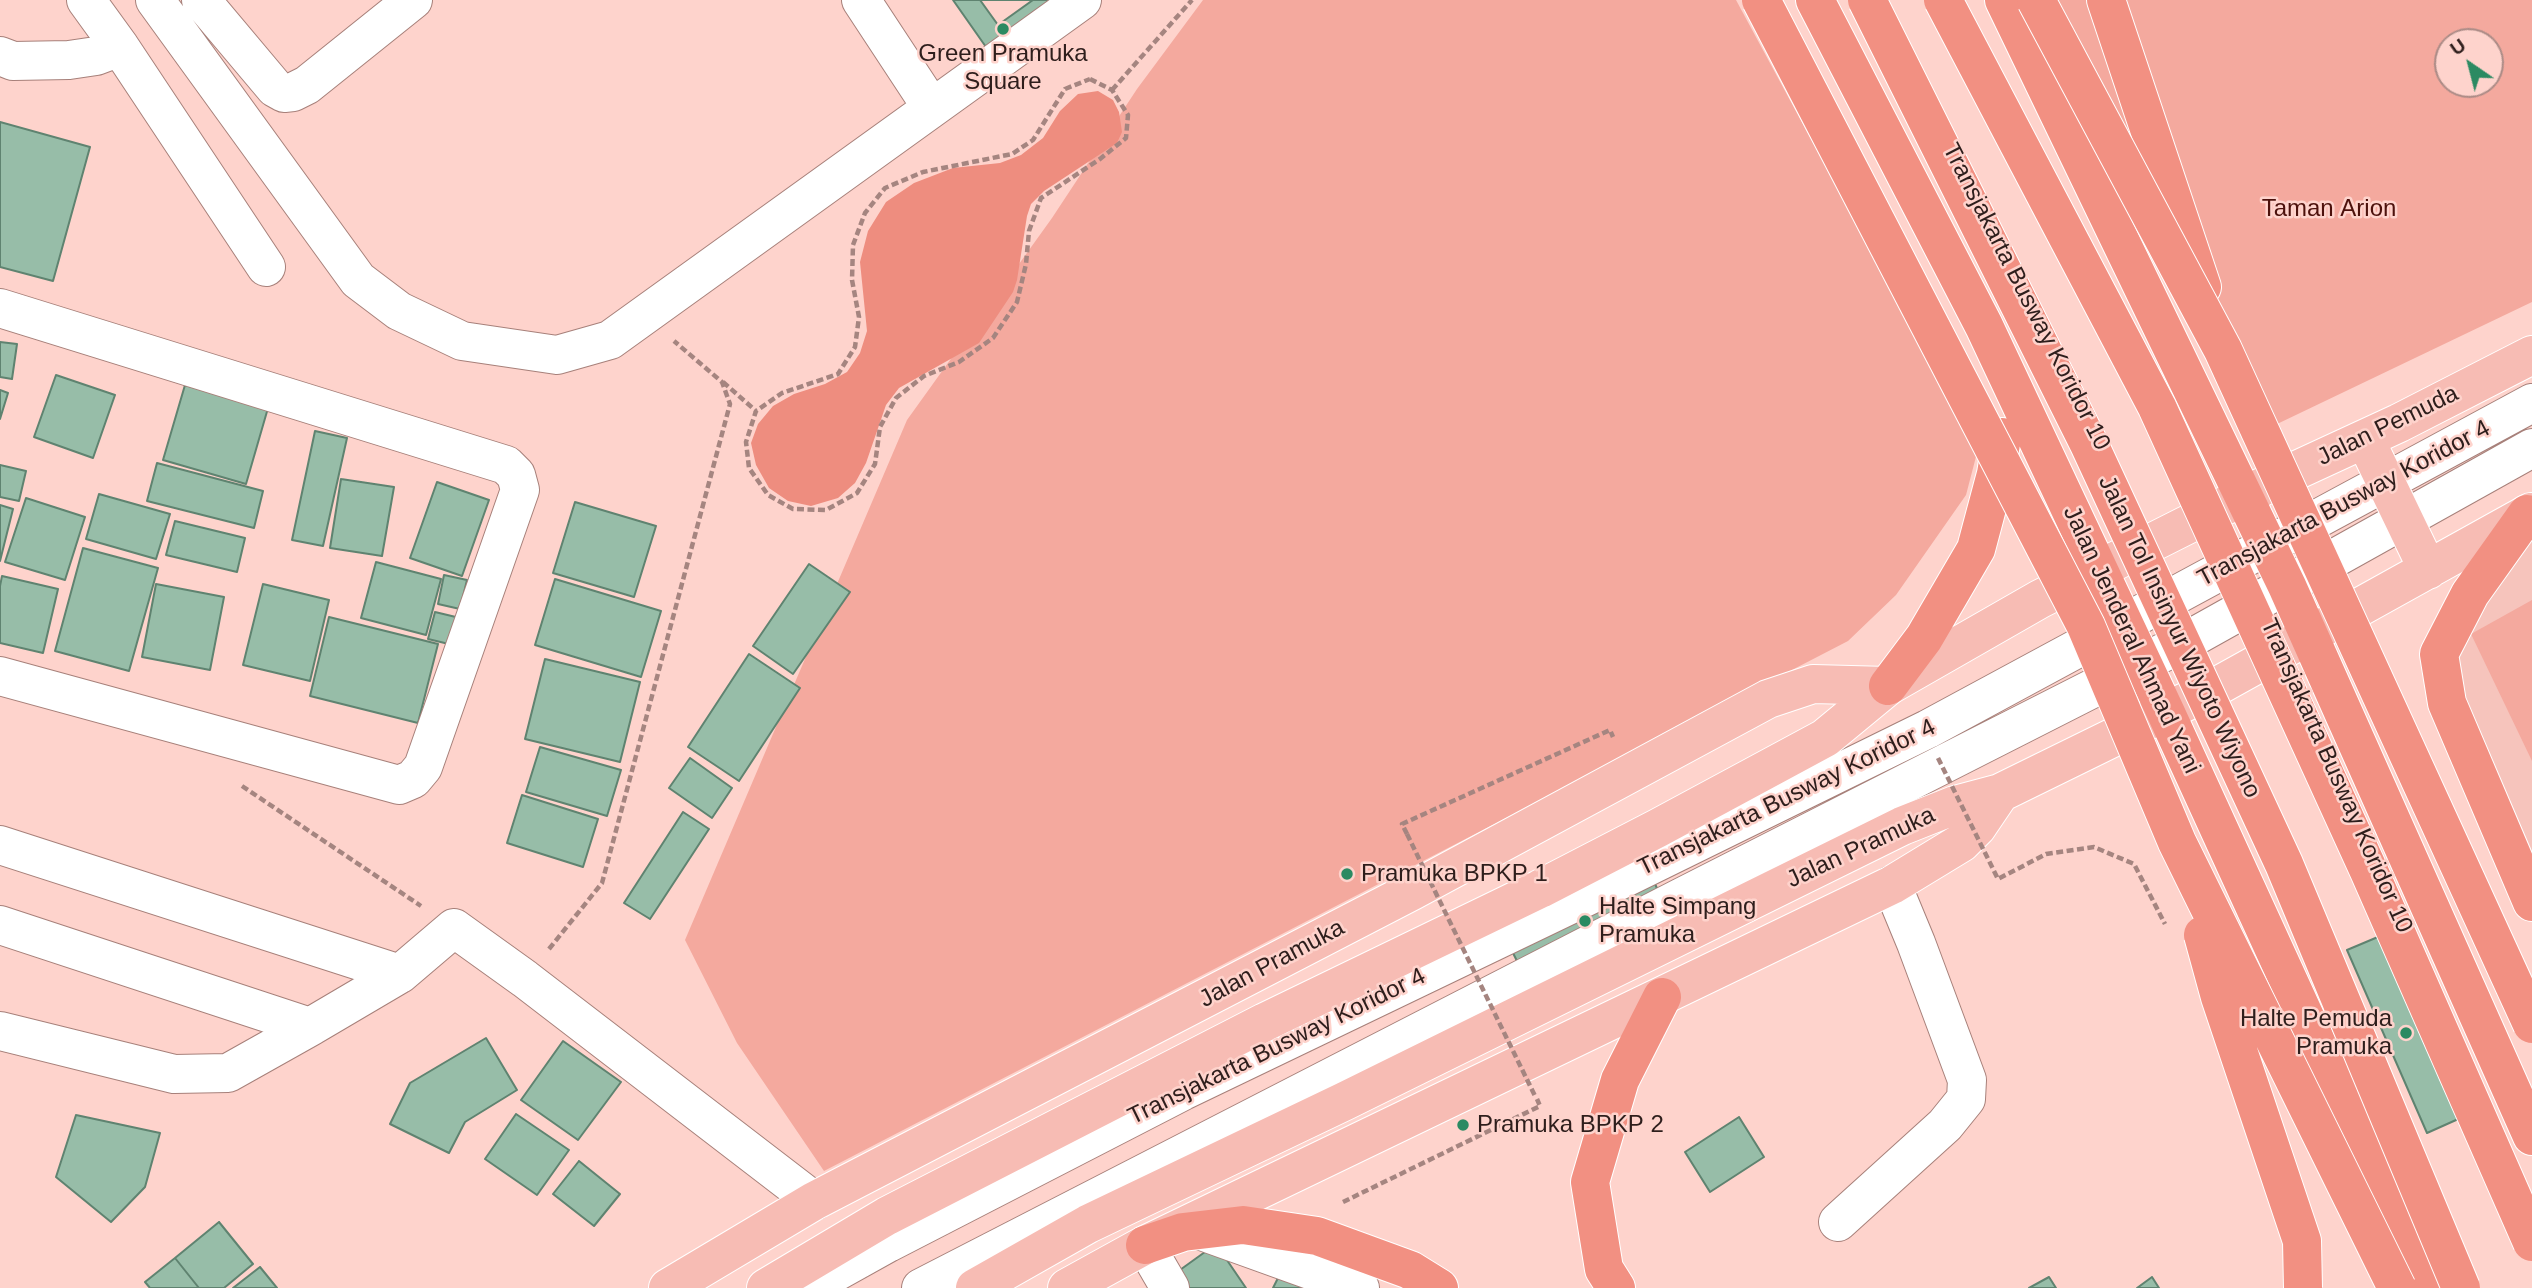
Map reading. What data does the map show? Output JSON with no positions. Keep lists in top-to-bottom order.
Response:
{
  "streets": {
    "highway": ["Jalan Tol Insinyur Wiyoto Wiyono", "Jalan Jenderal Ahmad Yani"],
    "main road": ["Jalan Pemuda", "Jalan Pramuka"],
    "street": ["Transjakarta Busway Koridor 10", "Transjakarta Busway Koridor 4"]
  },
  "crossings": [
    ["Transjakarta Busway Koridor 10", "Transjakarta Busway Koridor 4"],
    ["Transjakarta Busway Koridor 10", "Jalan Tol Insinyur Wiyoto Wiyono"],
    ["Transjakarta Busway Koridor 10", "Jalan Pramuka"],
    ["Jalan Pemuda", "Jalan Pramuka"],
    ["Transjakarta Busway Koridor 4", "Jalan Jenderal Ahmad Yani"],
    ["Jalan Jenderal Ahmad Yani", "Jalan Pramuka"]
  ],
  "parks": ["Taman Arion"],
  "places": [
    "Green Pramuka Square",
    "Pramuka BPKP 1",
    "Halte Simpang Pramuka",
    "Halte Pemuda Pramuka",
    "Pramuka BPKP 2"
  ],
  "north": "top left"
}
